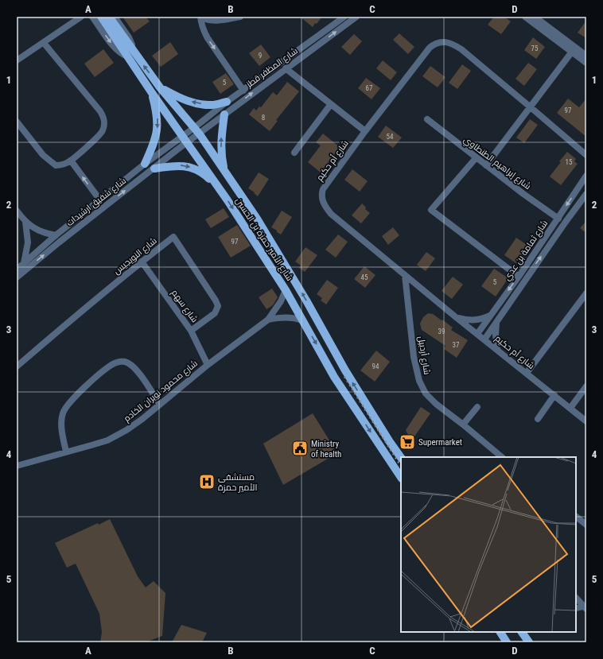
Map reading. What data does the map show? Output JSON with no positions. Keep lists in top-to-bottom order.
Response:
{
  "streets": {
    "main road": ["شارع الأمير حمزة بن الحسين"],
    "street": [
      "شارع المظفر قطز",
      "شارع أم حكيم",
      "شارع إبراهيم الطنطاوي",
      "شارع شفيق ارشيدات",
      "شارع ثمامة بن عدي",
      "شارع النويجيس",
      "شارع سهم",
      "شارع أردبيل",
      "شارع محمود نويران الخادم"
    ]
  },
  "crossings": [
    ["شارع المظفر قطز", "شارع شفيق ارشيدات"],
    ["شارع المظفر قطز", "شارع الأمير حمزة بن الحسين"],
    ["شارع أم حكيم", "شارع ثمامة بن عدي"],
    ["شارع أم حكيم", "شارع أردبيل"],
    ["شارع إبراهيم الطنطاوي", "شارع ثمامة بن عدي"],
    ["شارع شفيق ارشيدات", "شارع الأمير حمزة بن الحسين"],
    ["شارع الأمير حمزة بن الحسين", "شارع محمود نويران الخادم"],
    ["شارع النويجيس", "شارع سهم"],
    ["شارع سهم", "شارع محمود نويران الخادم"]
  ],
  "places": {
    "supermarket": ["Supermarket"],
    "public building": ["Ministry of health"],
    "hospital": ["مستشفى الأمير حمزة"]
  },
  "house_numbers": [
    "75",
    "9",
    "5",
    "67",
    "97",
    "8",
    "54",
    "15",
    "97",
    "45",
    "5",
    "39",
    "37",
    "94"
  ],
  "grid": {
    "columns": [
      "A",
      "B",
      "C",
      "D"
    ],
    "rows": [
      "1",
      "2",
      "3",
      "4",
      "5"
    ]
  }
}
